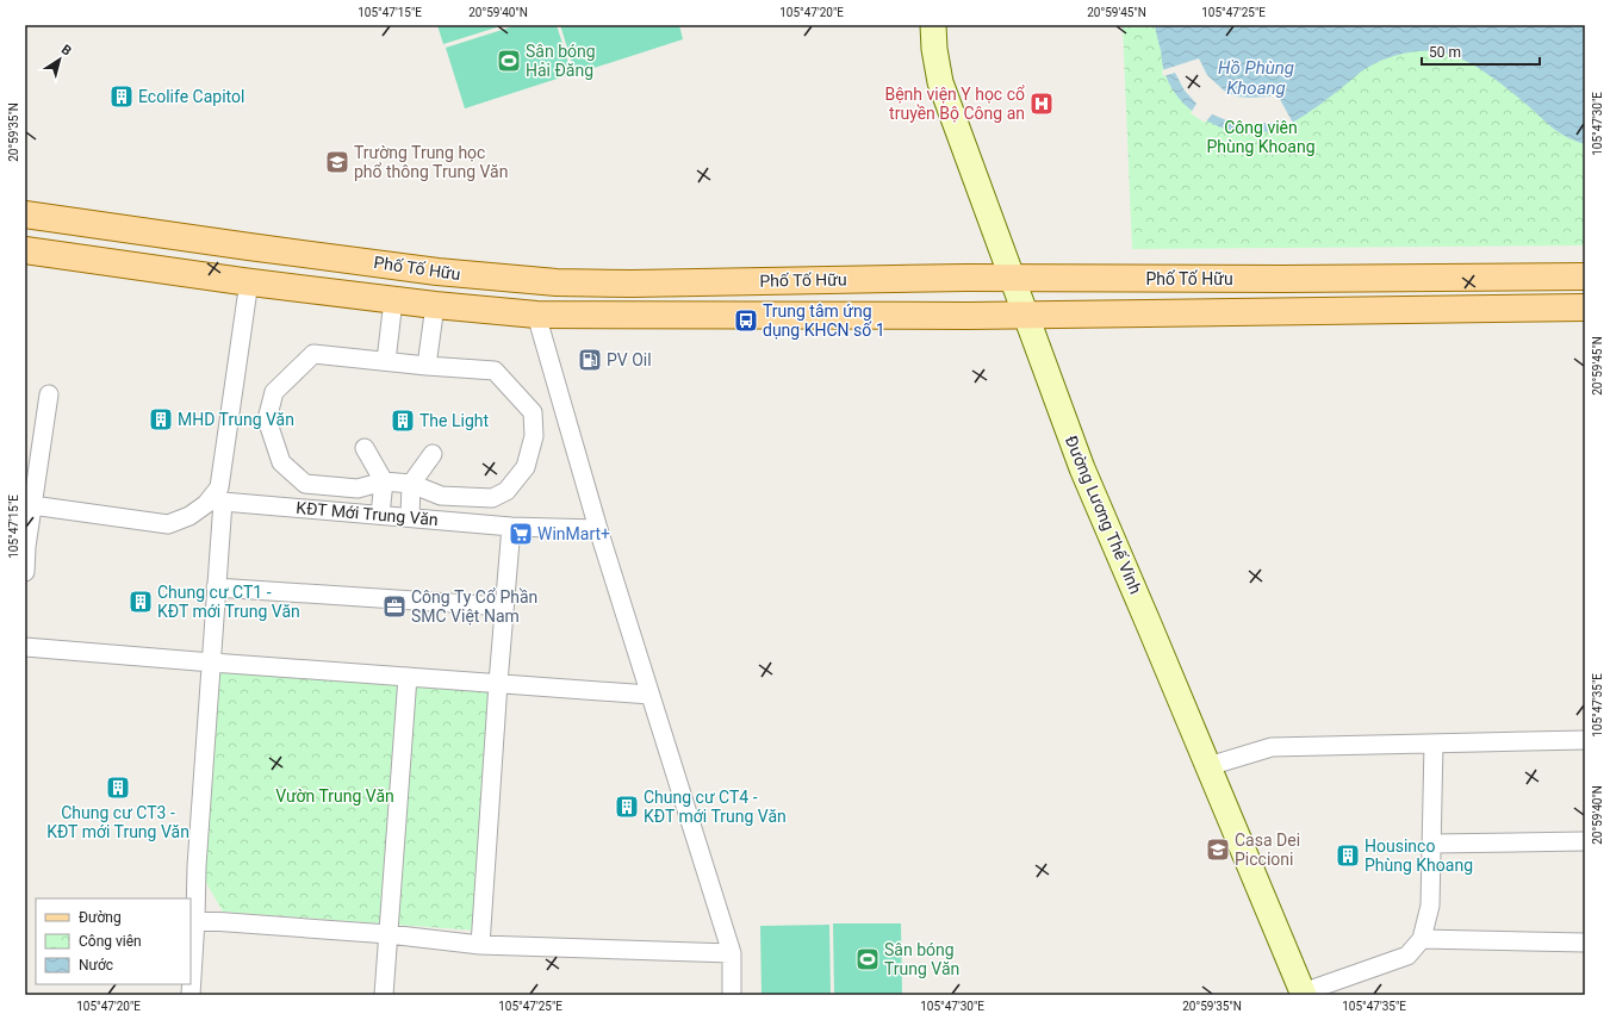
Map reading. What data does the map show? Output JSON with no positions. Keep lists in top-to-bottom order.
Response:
{
  "streets": {
    "main road": ["Phố Tố Hữu"],
    "street": ["KĐT Mới Trung Văn", "Đường Lương Thế Vinh"]
  },
  "crossings": [
    ["Phố Tố Hữu", "Đường Lương Thế Vinh"]
  ],
  "water": ["Hồ Phùng Khoang"],
  "parks": ["Công viên Phùng Khoang", "Vườn Trung Văn"],
  "places": {
    "sports": ["Sân bóng Hải Đăng", "Sân bóng Trung Văn"],
    "building": [
      "Ecolife Capitol",
      "MHD Trung Văn",
      "The Light",
      "Chung cư CT1 - KĐT mới Trung Văn",
      "Chung cư CT3 - KĐT mới Trung Văn",
      "Chung cư CT4 - KĐT mới Trung Văn",
      "Housinco Phùng Khoang"
    ],
    "hospital": ["Bệnh viện Y học cổ truyền Bộ Công an"],
    "school or university": ["Trường Trung học phổ thông Trung Văn", "Casa Dei Piccioni"],
    "bus stop": ["Trung tâm ứng dụng KHCN số 1"],
    "fuel station": ["PV Oil"],
    "supermarket": ["WinMart+"],
    "office": ["Công Ty Cổ Phần SMC Việt Nam"]
  },
  "legend": ["Đường", "Công viên", "Nước"],
  "scale_bar": "50 m",
  "north": "top right",
  "coordinates": [
    "105°47'15\"E",
    "20°59'40\"N",
    "105°47'20\"E",
    "20°59'45\"N",
    "105°47'25\"E",
    "105°47'30\"E",
    "20°59'35\"N",
    "105°47'35\"E"
  ]
}
